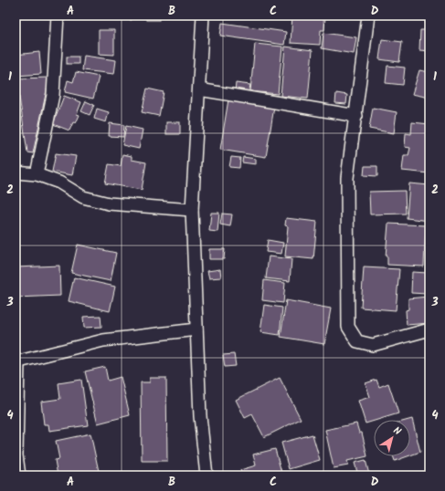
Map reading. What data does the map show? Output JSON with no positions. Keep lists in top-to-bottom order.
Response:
{
  "north": "top right",
  "grid": {
    "columns": [
      "A",
      "B",
      "C",
      "D"
    ],
    "rows": [
      "1",
      "2",
      "3",
      "4"
    ]
  }
}
